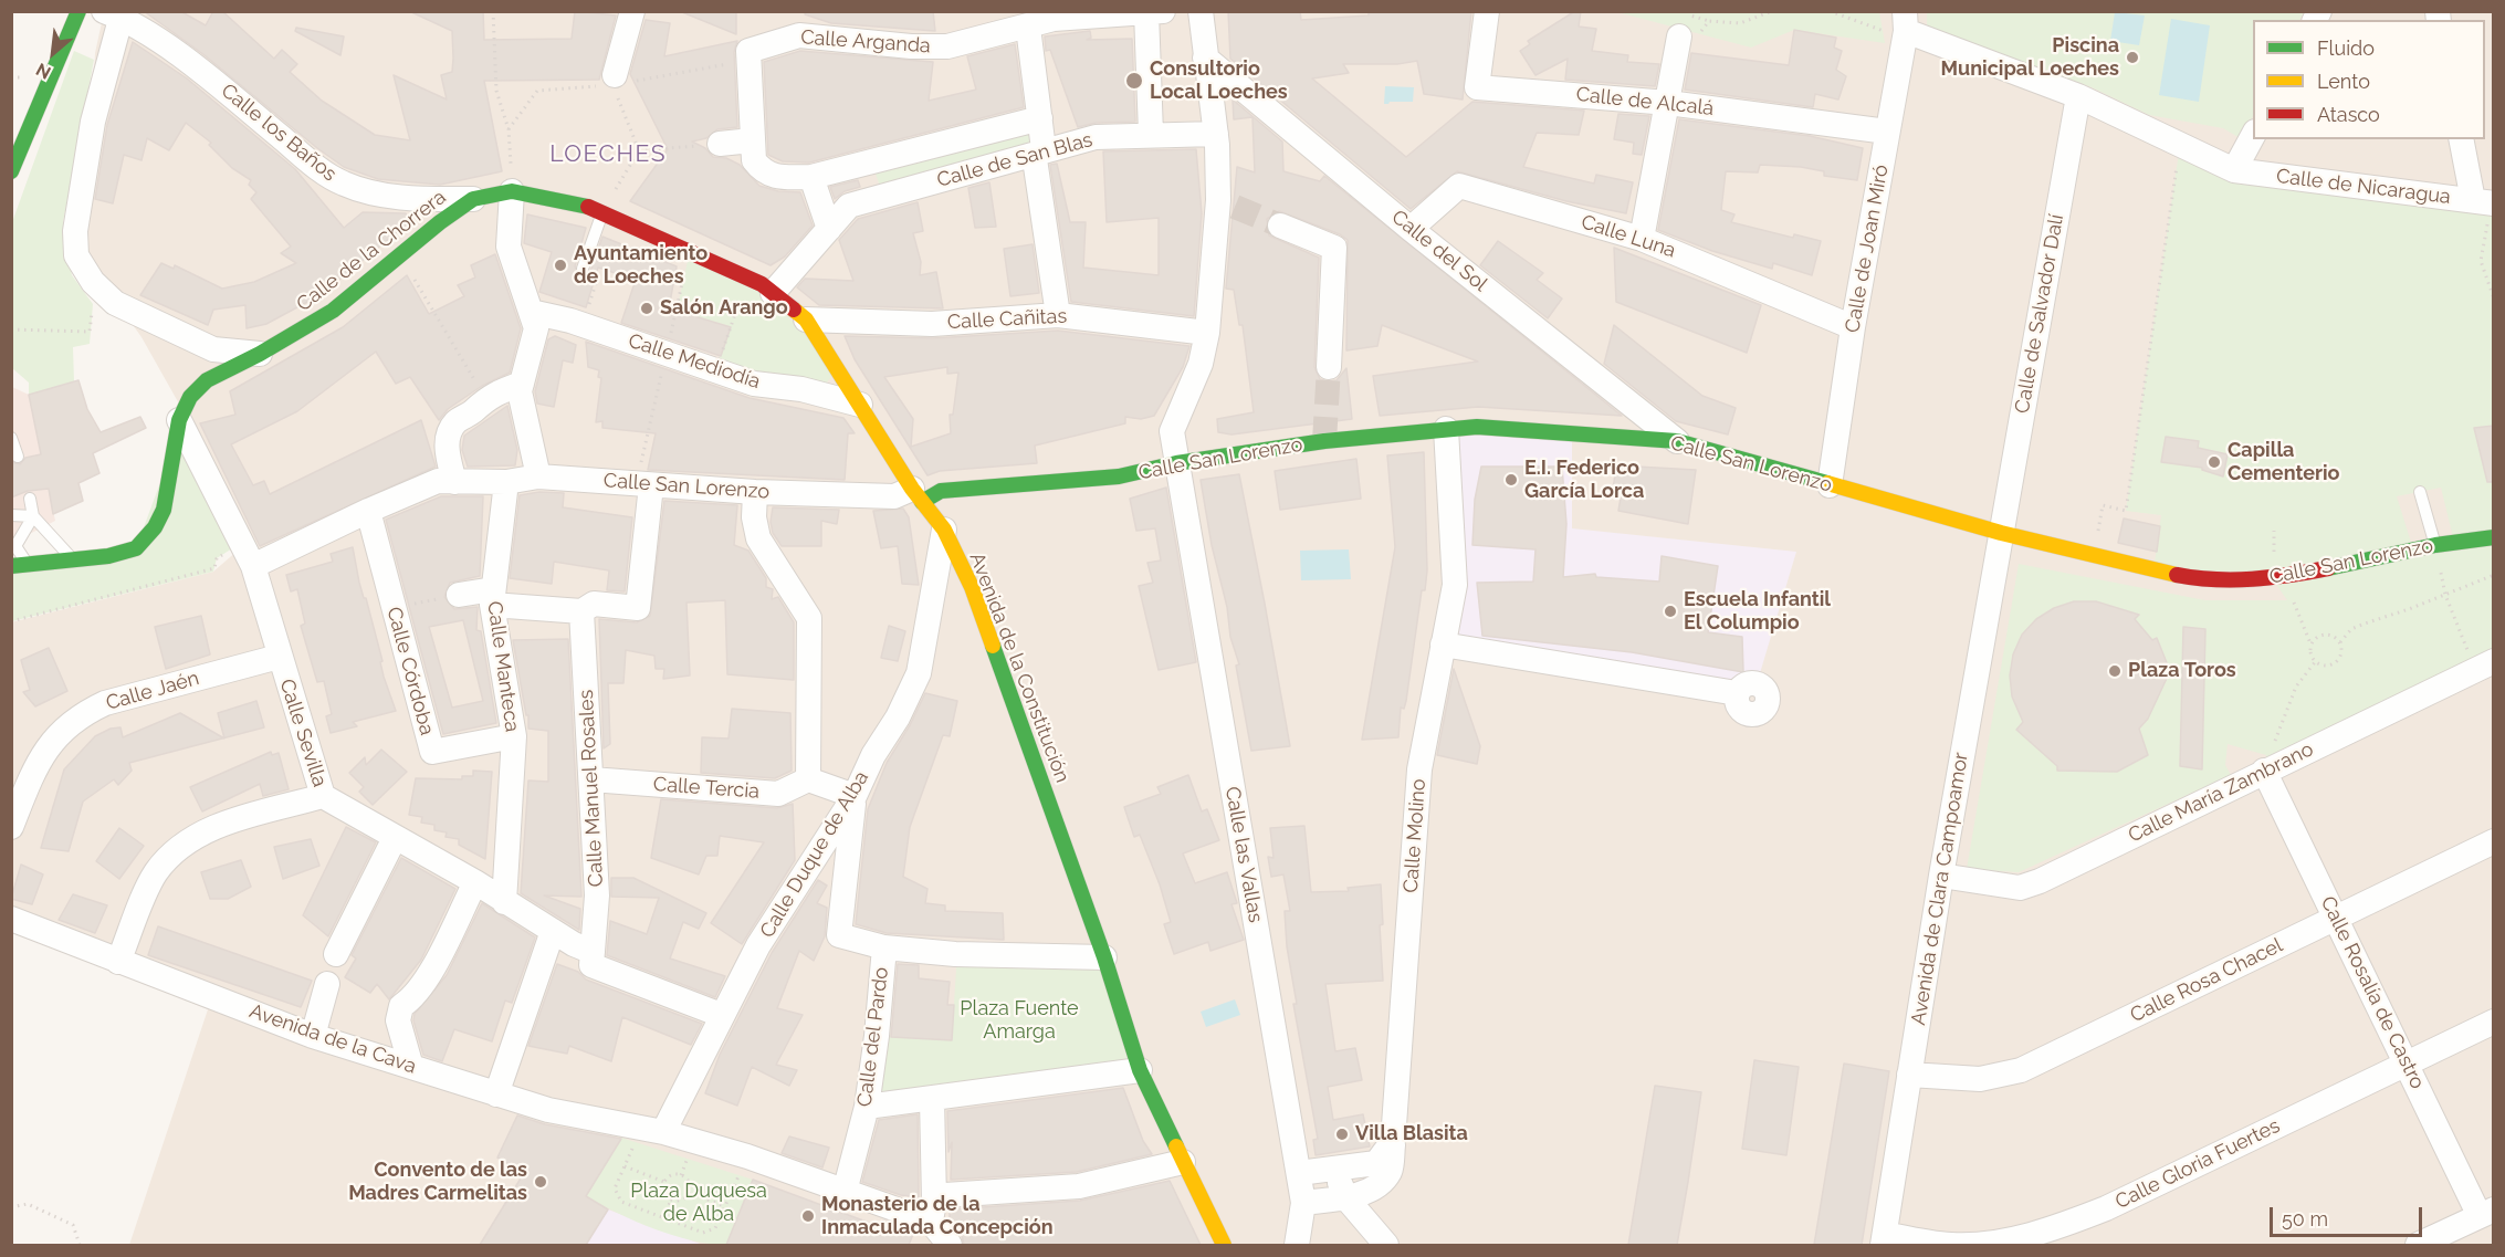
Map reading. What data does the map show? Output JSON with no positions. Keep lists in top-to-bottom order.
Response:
{
  "streets": {
    "street": [
      "Calle Arganda",
      "Calle de Alcalá",
      "Calle los Baños",
      "Calle de San Blas",
      "Calle de Nicaragua",
      "Calle Luna",
      "Calle de Joan Miró",
      "Calle de la Chorrera",
      "Calle del Sol",
      "Calle de Salvador Dalí",
      "Calle Cañitas",
      "Calle Mediodía",
      "Calle San Lorenzo",
      "Calle Manteca",
      "Avenida de la Constitución",
      "Calle Córdoba",
      "Calle Jaén",
      "Calle Sevilla",
      "Calle Manuel Rosales",
      "Calle Tercia",
      "Calle María Zambrano",
      "Calle Molino",
      "Calle Duque de Alba",
      "Calle las Vallas",
      "Avenida de Clara Campoamor",
      "Calle Rosa Chacel",
      "Calle Rosalía de Castro",
      "Calle del Pardo",
      "Avenida de la Cava",
      "Calle Gloria Fuertes"
    ]
  },
  "crossings": [
    ["Calle de Alcalá", "Calle de Joan Miró"],
    ["Calle los Baños", "Calle de la Chorrera"],
    ["Calle de San Blas", "Avenida de la Constitución"],
    ["Calle de San Blas", "Calle las Vallas"],
    ["Calle de Nicaragua", "Calle de Joan Miró"],
    ["Calle de Nicaragua", "Calle de Salvador Dalí"],
    ["Calle Luna", "Calle de Joan Miró"],
    ["Calle Luna", "Calle del Sol"],
    ["Calle de Joan Miró", "Calle San Lorenzo"],
    ["Calle de la Chorrera", "Avenida de la Constitución"],
    ["Calle de la Chorrera", "Calle Sevilla"],
    ["Calle del Sol", "Calle San Lorenzo"],
    ["Calle del Sol", "Calle las Vallas"],
    ["Calle de Salvador Dalí", "Calle San Lorenzo"],
    ["Calle de Salvador Dalí", "Avenida de Clara Campoamor"],
    ["Calle Cañitas", "Avenida de la Constitución"],
    ["Calle Cañitas", "Calle las Vallas"],
    ["Calle Mediodía", "Avenida de la Constitución"],
    ["Calle San Lorenzo", "Avenida de la Constitución"],
    ["Calle San Lorenzo", "Calle Molino"],
    ["Calle San Lorenzo", "Calle las Vallas"],
    ["Calle San Lorenzo", "Avenida de Clara Campoamor"],
    ["Calle Manteca", "Calle Córdoba"],
    ["Calle Manteca", "Calle Sevilla"],
    ["Avenida de la Constitución", "Calle Duque de Alba"],
    ["Calle Jaén", "Calle Sevilla"],
    ["Calle Sevilla", "Calle Manuel Rosales"],
    ["Calle Sevilla", "Calle Duque de Alba"],
    ["Calle Manuel Rosales", "Calle Tercia"],
    ["Calle María Zambrano", "Avenida de Clara Campoamor"],
    ["Calle María Zambrano", "Calle Rosalía de Castro"],
    ["Calle Duque de Alba", "Calle del Pardo"],
    ["Calle Duque de Alba", "Avenida de la Cava"],
    ["Avenida de Clara Campoamor", "Calle Rosa Chacel"],
    ["Avenida de Clara Campoamor", "Calle Gloria Fuertes"],
    ["Calle Rosa Chacel", "Calle Rosalía de Castro"],
    ["Calle Rosalía de Castro", "Calle Gloria Fuertes"],
    ["Calle del Pardo", "Avenida de la Cava"]
  ],
  "districts": ["LOECHES"],
  "parks": ["Plaza Fuente Amarga", "Plaza Duquesa de Alba"],
  "places": [
    "Piscina Municipal Loeches",
    "Consultorio Local Loeches",
    "Ayuntamiento de Loeches",
    "Salón Arango",
    "Capilla Cementerio",
    "E.I. Federico García Lorca",
    "Escuela Infantil El Columpio",
    "Plaza Toros",
    "Villa Blasita",
    "Convento de las Madres Carmelitas",
    "Monasterio de la Inmaculada Concepción"
  ],
  "legend": ["Fluido", "Lento", "Atasco"],
  "scale_bar": "50 m",
  "north": "bottom left"
}
